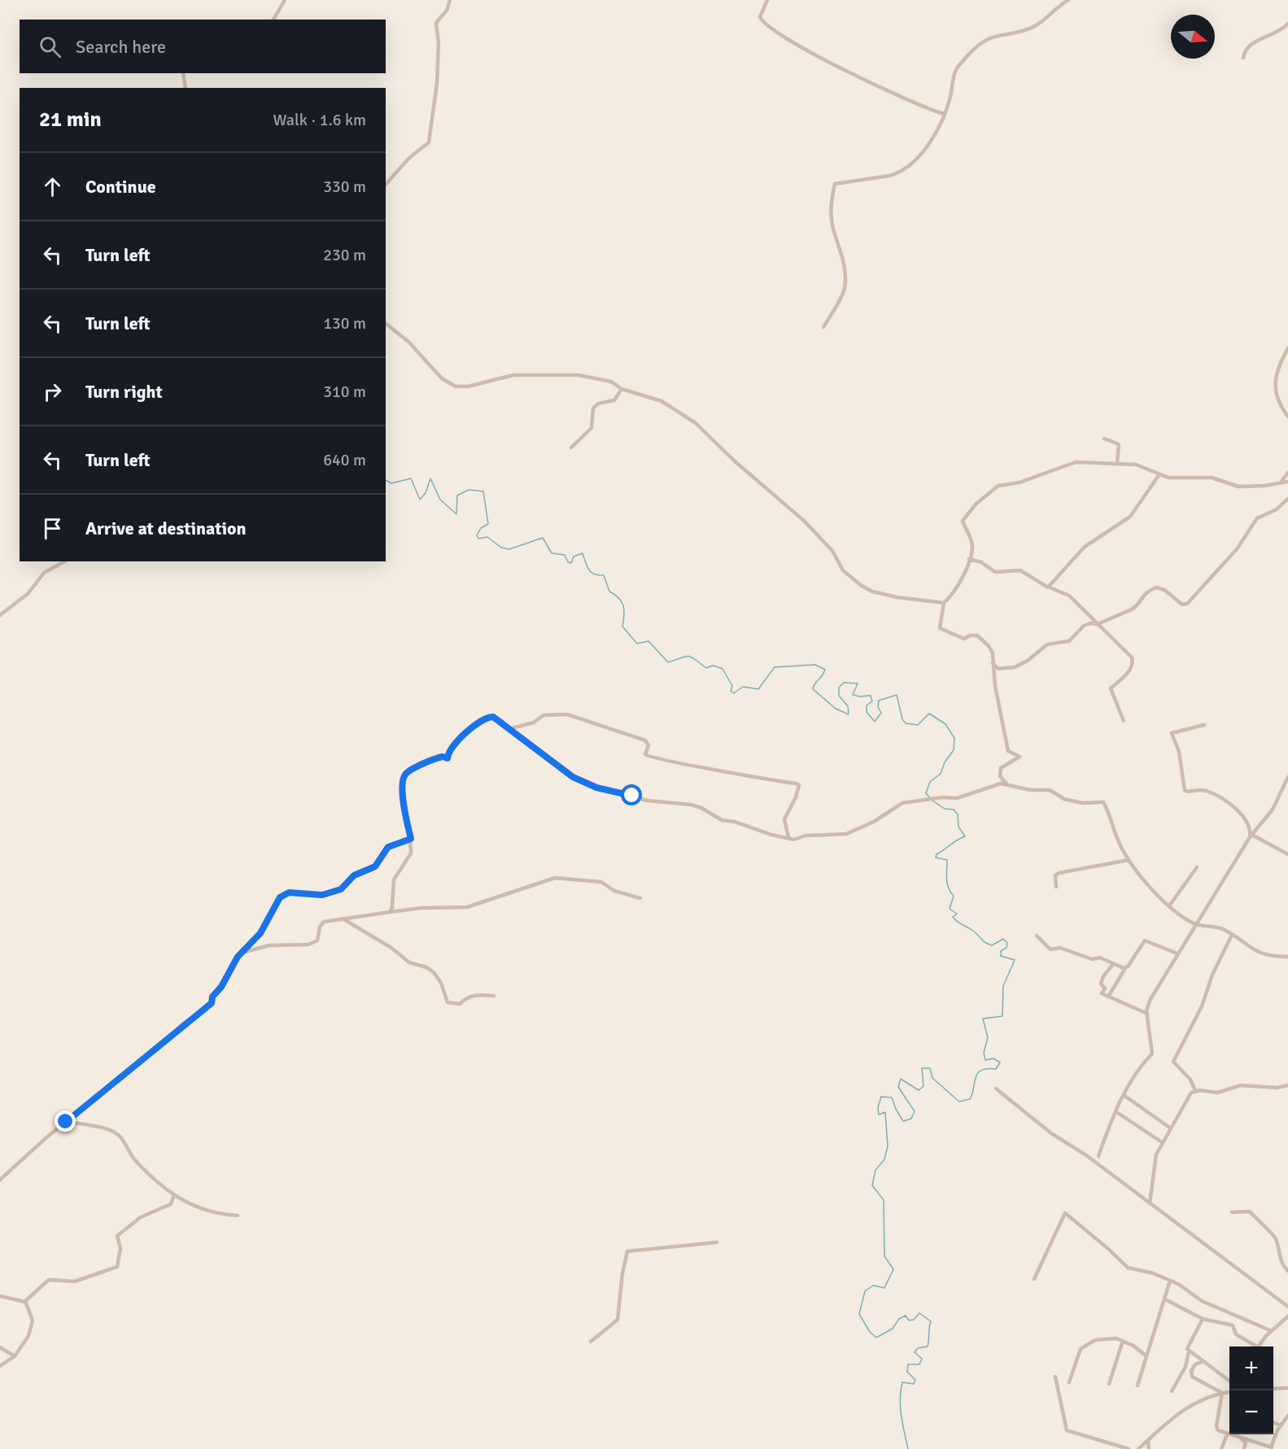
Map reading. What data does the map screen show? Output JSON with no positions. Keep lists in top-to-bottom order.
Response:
{
  "north": "right",
  "page": {
    "search": "Search here",
    "heading": ["21 min", "Walk · 1.6 km"],
    "list": [
      ["Continue", "330 m"],
      ["Turn left", "230 m"],
      ["Turn left", "130 m"],
      ["Turn right", "310 m"],
      ["Turn left", "640 m"],
      "Arrive at destination"
    ],
    "map_buttons": ["+", "−"]
  }
}
